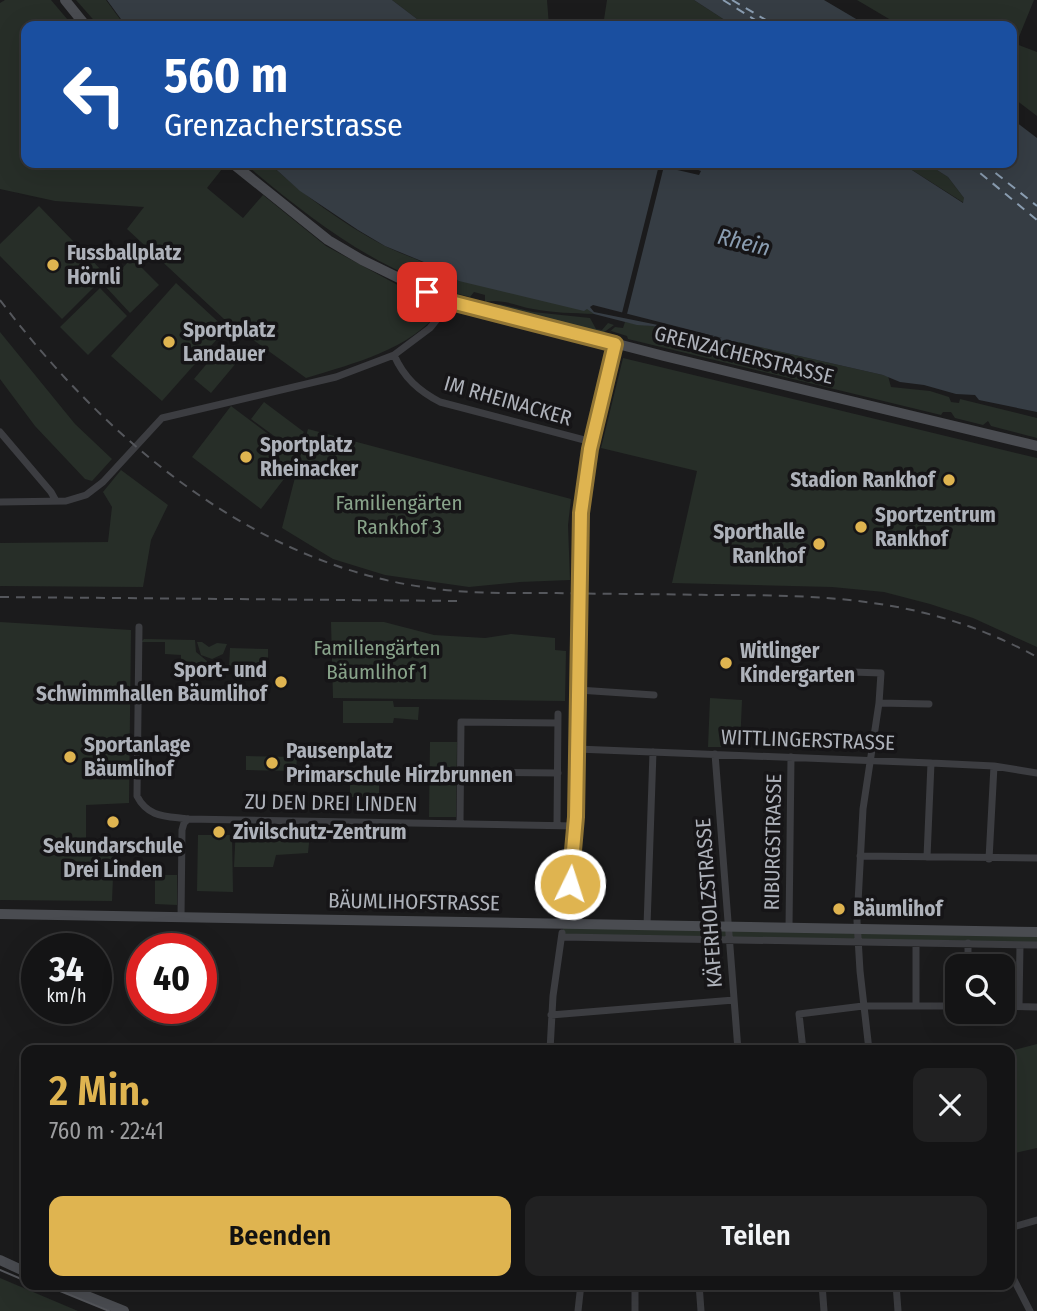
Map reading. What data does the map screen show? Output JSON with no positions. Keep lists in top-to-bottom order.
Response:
{
  "streets": {
    "main road": ["GRENZACHERSTRASSE", "BÄUMLIHOFSTRASSE"],
    "street": [
      "IM RHEINACKER",
      "WITTLINGERSTRASSE",
      "ZU DEN DREI LINDEN",
      "RIBURGSTRASSE",
      "KÄFERHOLZSTRASSE"
    ]
  },
  "crossings": [
    ["WITTLINGERSTRASSE", "RIBURGSTRASSE"],
    ["WITTLINGERSTRASSE", "KÄFERHOLZSTRASSE"],
    ["RIBURGSTRASSE", "BÄUMLIHOFSTRASSE"],
    ["BÄUMLIHOFSTRASSE", "KÄFERHOLZSTRASSE"]
  ],
  "water": ["Rhein"],
  "parks": ["Familiengärten Rankhof 3", "Familiengärten Bäumlihof 1"],
  "places": [
    "Fussballplatz Hörnli",
    "Sportplatz Landauer",
    "Sportplatz Rheinacker",
    "Stadion Rankhof",
    "Sportzentrum Rankhof",
    "Sporthalle Rankhof",
    "Witlinger Kindergarten",
    "Sport- und Schwimmhallen Bäumlihof",
    "Sportanlage Bäumlihof",
    "Pausenplatz Primarschule Hirzbrunnen",
    "Sekundarschule Drei Linden",
    "Zivilschutz-Zentrum",
    "Bäumlihof"
  ],
  "page": {
    "turn": ["560 m", "Grenzacherstrasse"],
    "speed": "34 km/h",
    "limit": "40",
    "heading": ["2 Min.", "760 m · 22:41"],
    "buttons": ["Beenden", "Teilen"]
  }
}
